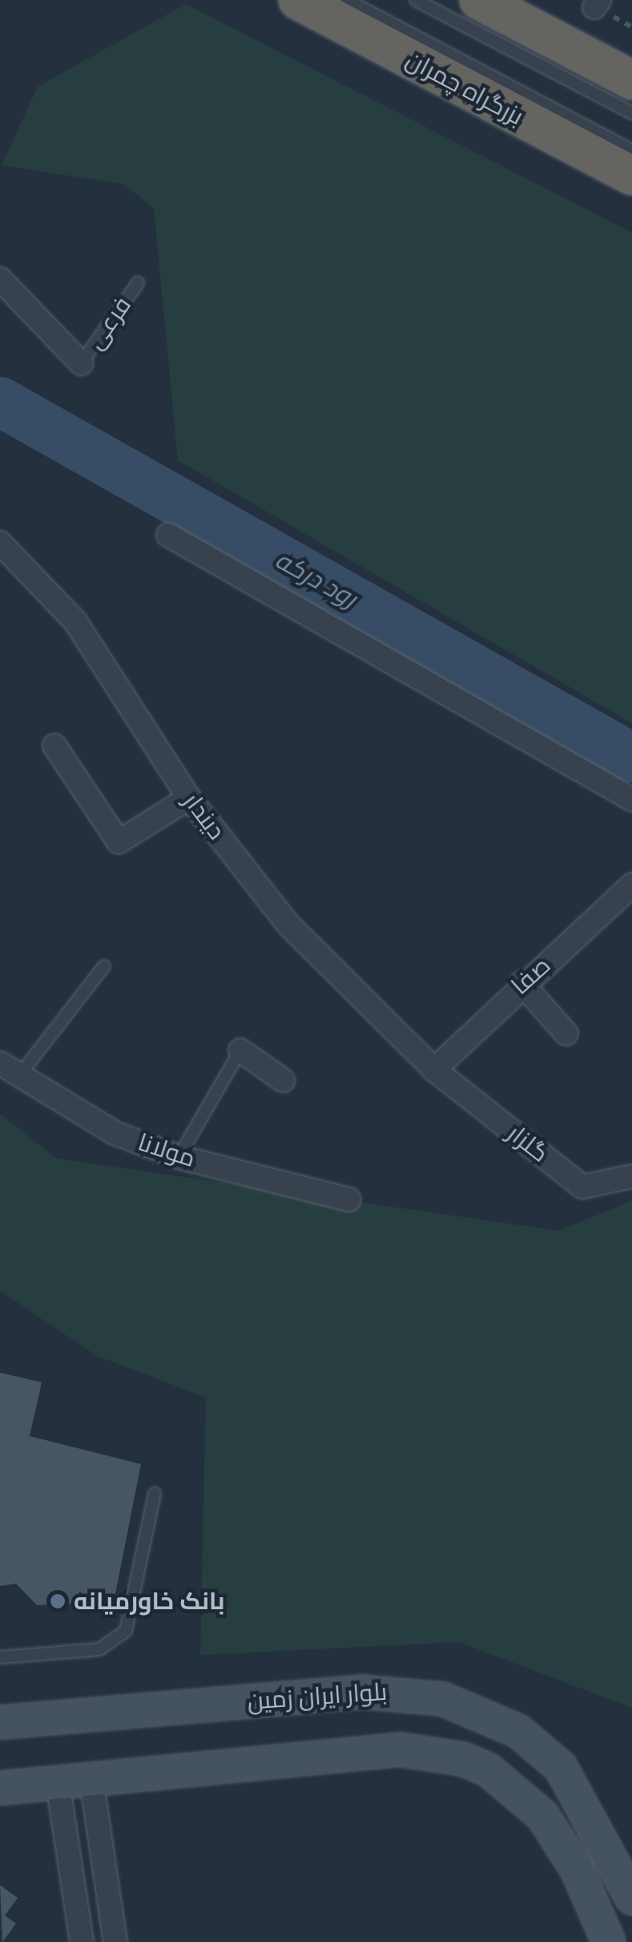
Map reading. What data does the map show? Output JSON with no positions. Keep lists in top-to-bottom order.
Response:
{
  "streets": {
    "highway": ["بزرگراه چمران"],
    "main road": ["بلوار ایران زمین"],
    "street": [
      "دیندار",
      "صفا",
      "گلزار",
      "مولانا"
    ],
    "lane": ["فرعی"]
  },
  "crossings": [
    ["دیندار", "صفا"],
    ["دیندار", "گلزار"],
    ["صفا", "گلزار"]
  ],
  "water": ["رود درکه"],
  "places": ["بانک خاورمیانه"]
}
